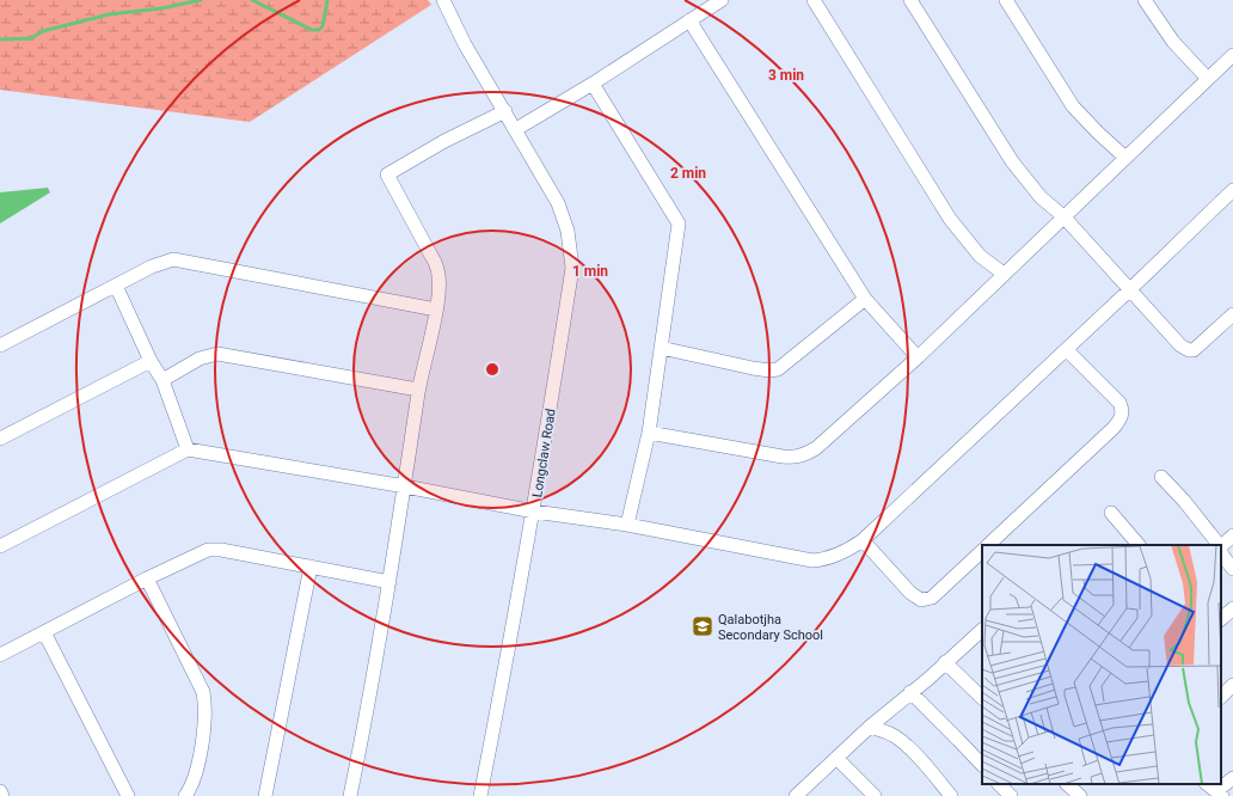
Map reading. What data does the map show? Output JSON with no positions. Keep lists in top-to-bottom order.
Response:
{
  "streets": {
    "street": ["Longclaw Road"]
  },
  "places": {
    "school or university": ["Qalabotjha Secondary School"]
  },
  "rings": ["3 min", "2 min", "1 min"]
}
